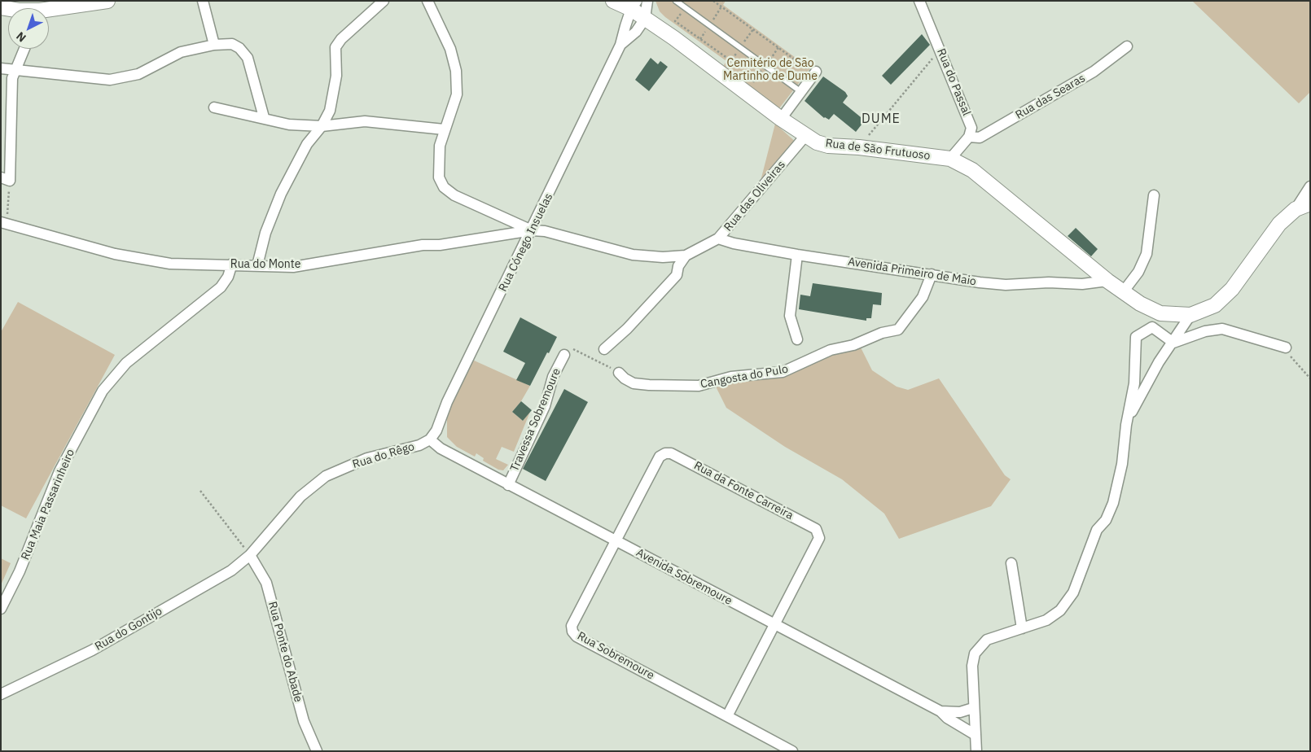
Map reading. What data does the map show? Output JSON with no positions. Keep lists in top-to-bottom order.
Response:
{
  "streets": {
    "street": [
      "Rua do Passal",
      "Rua das Searas",
      "Rua de São Frutuoso",
      "Rua das Oliveiras",
      "Rua Cónego Insuelas",
      "Rua do Monte",
      "Avenida Primeiro de Maio",
      "Cangosta do Pulo",
      "Travessa Sobremoure",
      "Rua do Rêgo",
      "Rua da Fonte Carreira",
      "Rua Maia Passarinheiro",
      "Avenida Sobremoure",
      "Rua do Gontijo",
      "Rua Ponte do Abade",
      "Rua Sobremoure"
    ]
  },
  "crossings": [
    ["Rua do Passal", "Rua das Searas"],
    ["Rua de São Frutuoso", "Rua das Oliveiras"],
    ["Rua de São Frutuoso", "Rua Cónego Insuelas"],
    ["Rua de São Frutuoso", "Avenida Primeiro de Maio"],
    ["Rua das Oliveiras", "Rua Cónego Insuelas"],
    ["Rua das Oliveiras", "Rua do Monte"],
    ["Rua das Oliveiras", "Avenida Primeiro de Maio"],
    ["Rua Cónego Insuelas", "Rua do Monte"],
    ["Rua Cónego Insuelas", "Rua do Rêgo"],
    ["Rua Cónego Insuelas", "Avenida Sobremoure"],
    ["Rua do Monte", "Rua Maia Passarinheiro"],
    ["Avenida Primeiro de Maio", "Cangosta do Pulo"],
    ["Travessa Sobremoure", "Avenida Sobremoure"],
    ["Rua do Rêgo", "Avenida Sobremoure"],
    ["Rua do Rêgo", "Rua do Gontijo"],
    ["Rua do Rêgo", "Rua Ponte do Abade"],
    ["Rua da Fonte Carreira", "Avenida Sobremoure"],
    ["Rua da Fonte Carreira", "Rua Sobremoure"],
    ["Avenida Sobremoure", "Rua Sobremoure"],
    ["Rua do Gontijo", "Rua Ponte do Abade"]
  ],
  "districts": ["DUME"],
  "parks": ["Cemitério de São Martinho de Dume"],
  "north": "bottom left"
}
